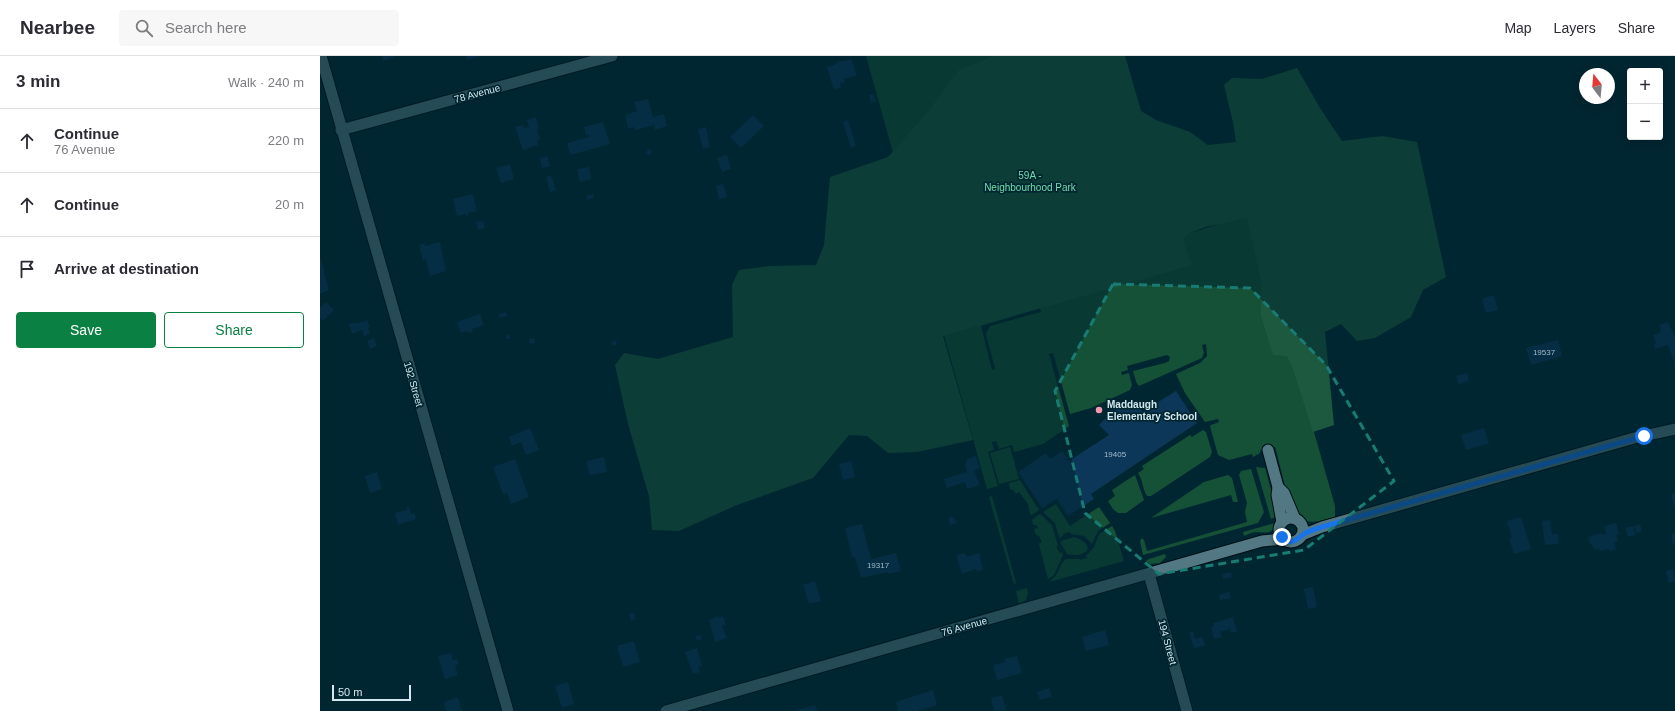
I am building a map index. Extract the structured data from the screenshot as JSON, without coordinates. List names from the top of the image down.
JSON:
{
  "streets": {
    "street": [
      "78 Avenue",
      "192 Street",
      "76 Avenue",
      "194 Street"
    ]
  },
  "crossings": [
    ["78 Avenue", "192 Street"],
    ["76 Avenue", "194 Street"]
  ],
  "parks": ["59A - Neighbourhood Park"],
  "places": ["Maddaugh Elementary School"],
  "house_numbers": ["19537", "19405", "19317"],
  "scale_bar": "50 m",
  "north": "top",
  "page": {
    "header": "Nearbee",
    "search": "Search here",
    "nav": ["Map", "Layers", "Share"],
    "heading": ["3 min", "Walk · 240 m"],
    "map_buttons": ["+", "−"],
    "list": [
      ["Continue", "76 Avenue", "220 m"],
      ["Continue", "20 m"],
      "Arrive at destination"
    ],
    "buttons": ["Save", "Share"],
    "scale": "50 m"
  }
}
